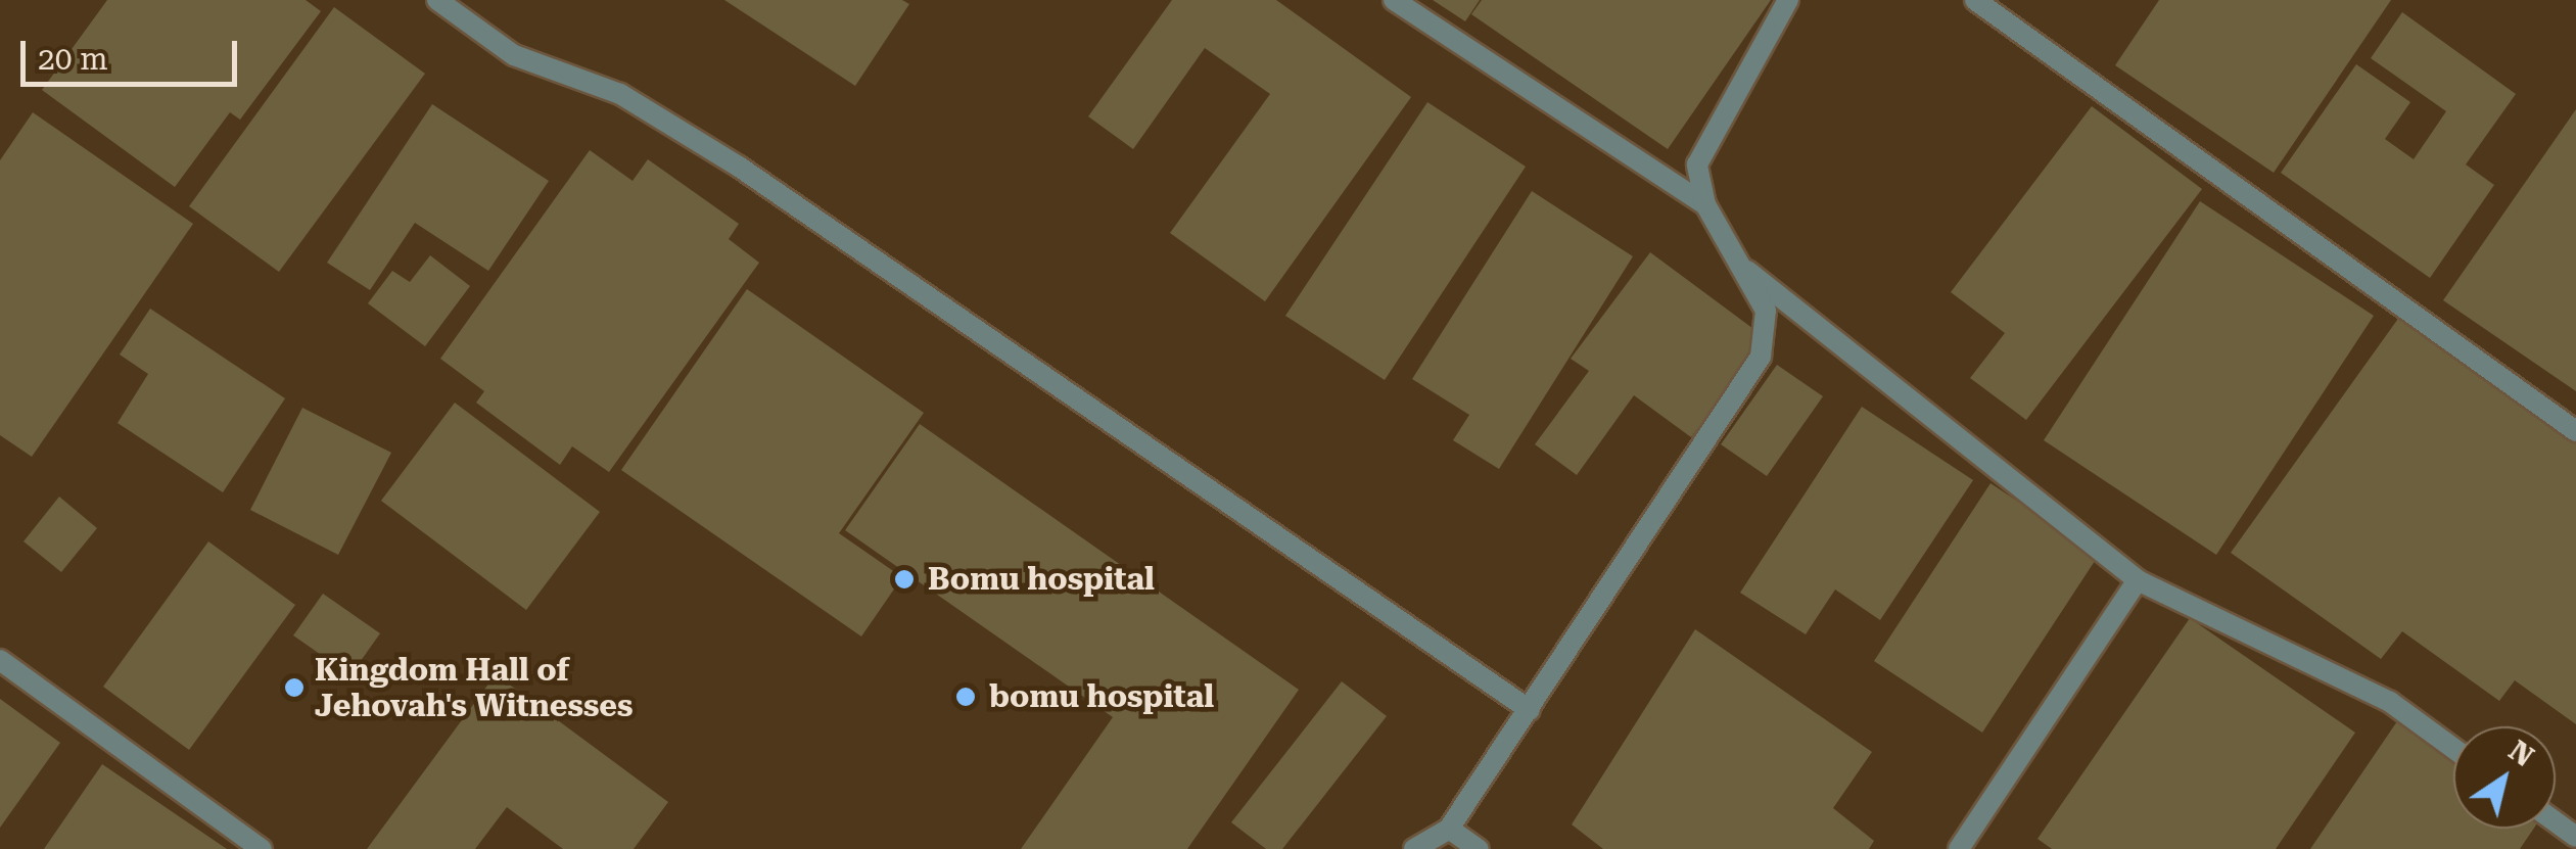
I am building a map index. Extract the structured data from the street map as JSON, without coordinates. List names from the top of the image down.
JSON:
{
  "places": ["Bomu hospital", "Kingdom Hall of Jehovah's Witnesses", "bomu hospital"],
  "scale_bar": "20 m",
  "north": "top right"
}
